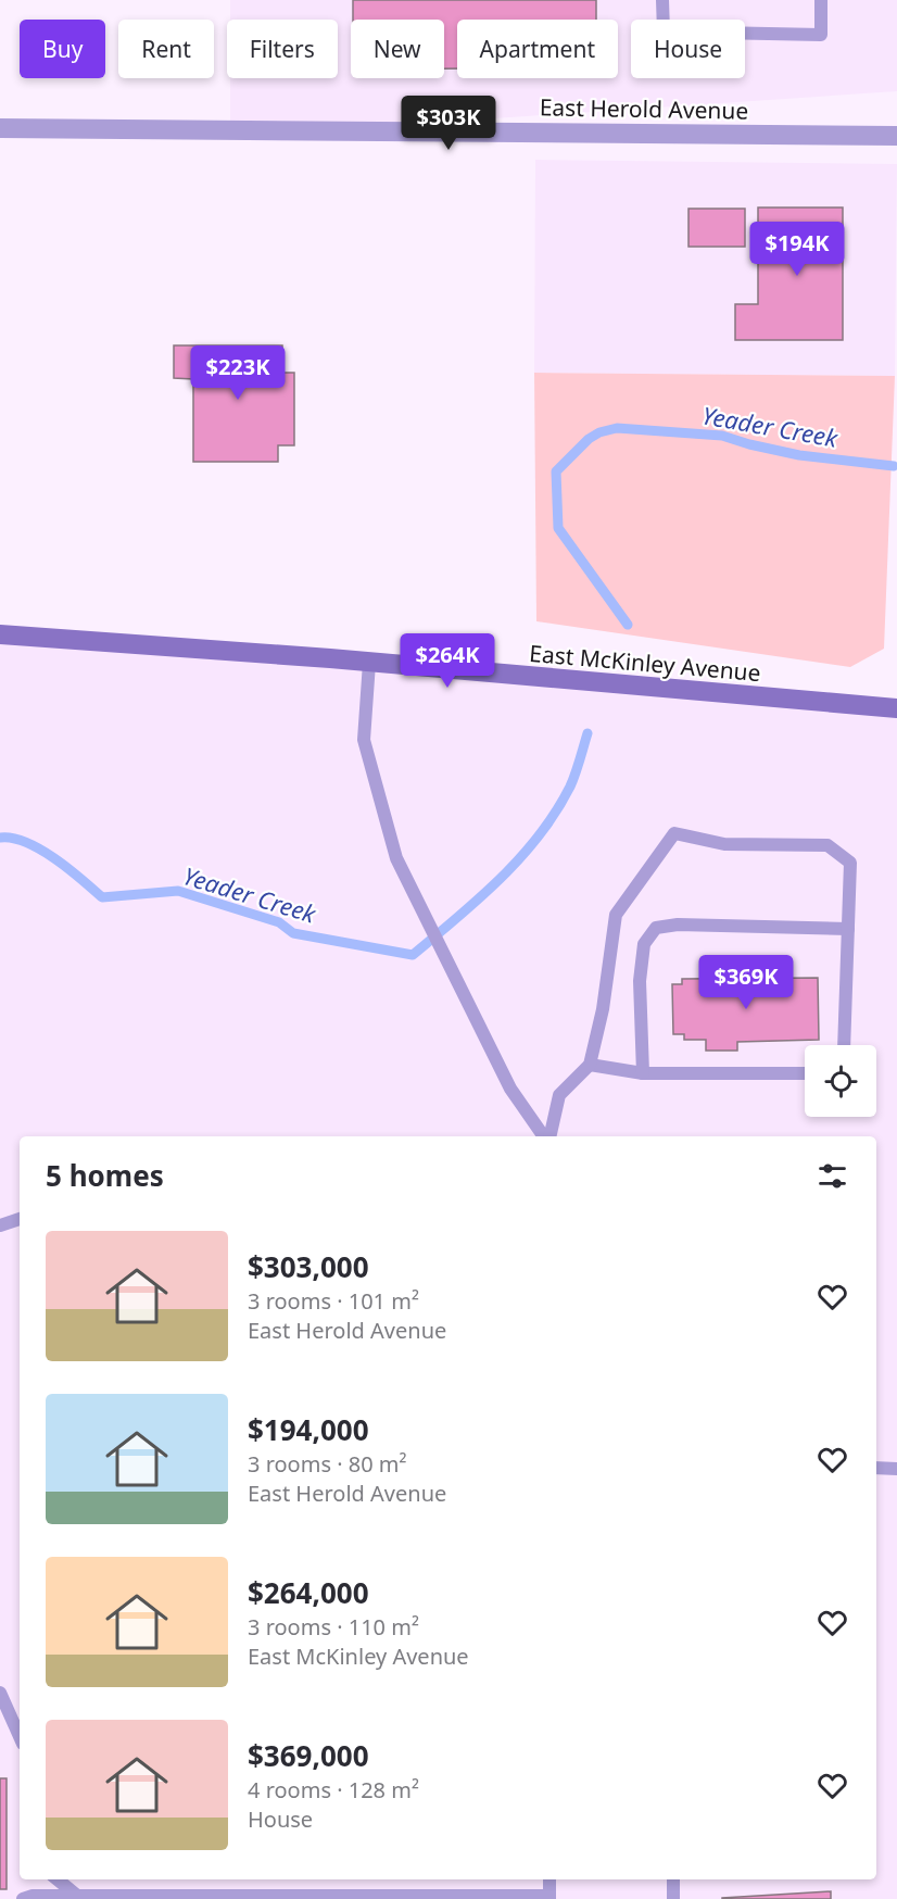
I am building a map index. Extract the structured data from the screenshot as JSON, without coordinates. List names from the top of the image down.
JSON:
{
  "streets": {
    "main road": ["East McKinley Avenue"],
    "street": ["East Herold Avenue"]
  },
  "water": ["Yeader Creek"],
  "page": {
    "chip": [
      "Buy",
      "Rent",
      "Filters",
      "New",
      "Apartment",
      "House"
    ],
    "price": [
      "$303K",
      "$194K",
      "$223K",
      "$264K",
      "$369K"
    ],
    "heading": "5 homes",
    "list": [
      {
        "name": "$303,000",
        "note": "3 rooms · 101 m² · East Herold Avenue"
      },
      {
        "name": "$194,000",
        "note": "3 rooms · 80 m² · East Herold Avenue"
      },
      {
        "name": "$264,000",
        "note": "3 rooms · 110 m² · East McKinley Avenue"
      },
      {
        "name": "$369,000",
        "note": "4 rooms · 128 m² · House"
      }
    ]
  }
}
